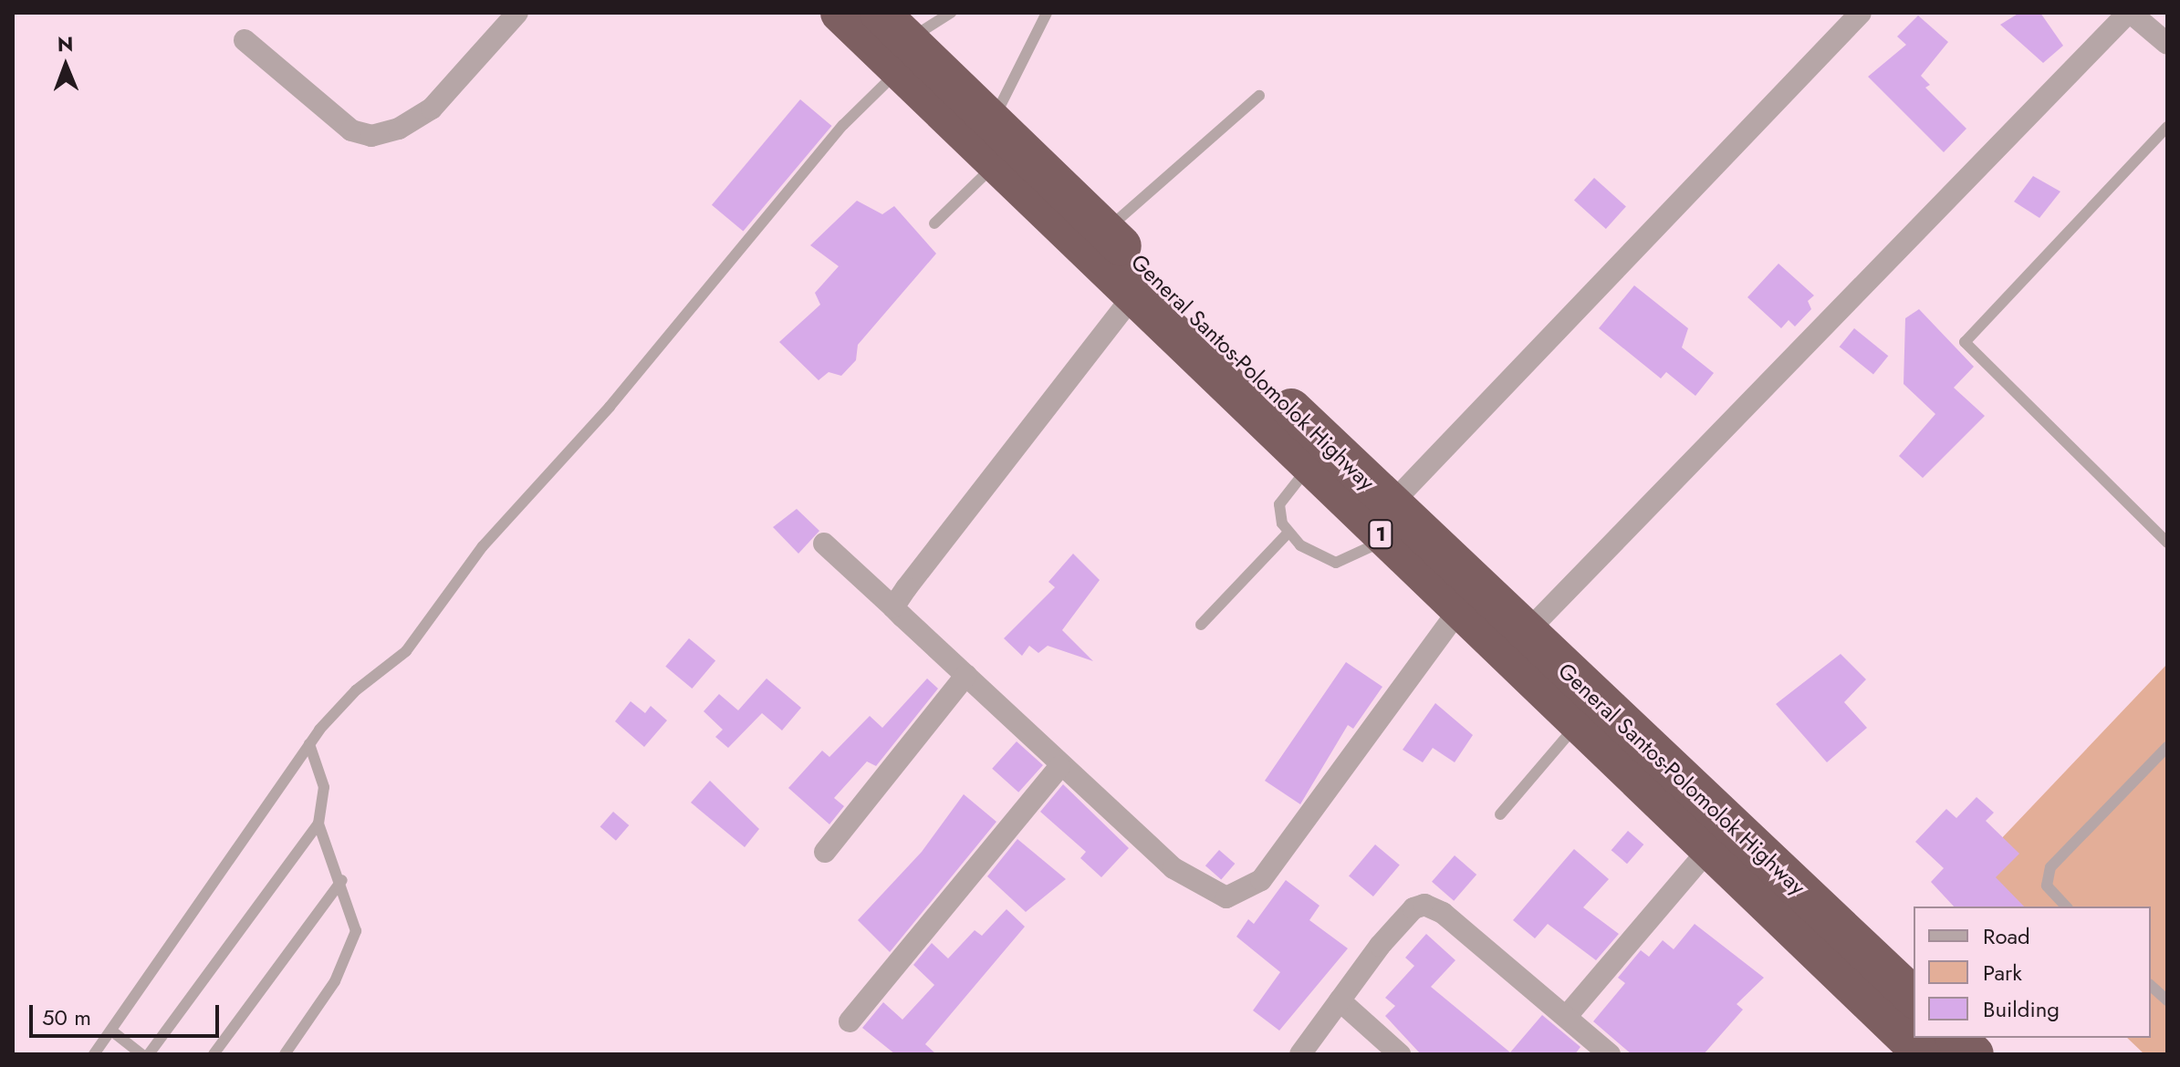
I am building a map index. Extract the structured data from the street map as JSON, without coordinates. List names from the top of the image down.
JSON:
{
  "streets": {
    "highway": ["General Santos-Polomolok Highway", "1"]
  },
  "crossings": [
    ["General Santos-Polomolok Highway", "1"]
  ],
  "legend": ["Road", "Park", "Building"],
  "scale_bar": "50 m",
  "north": "top"
}
